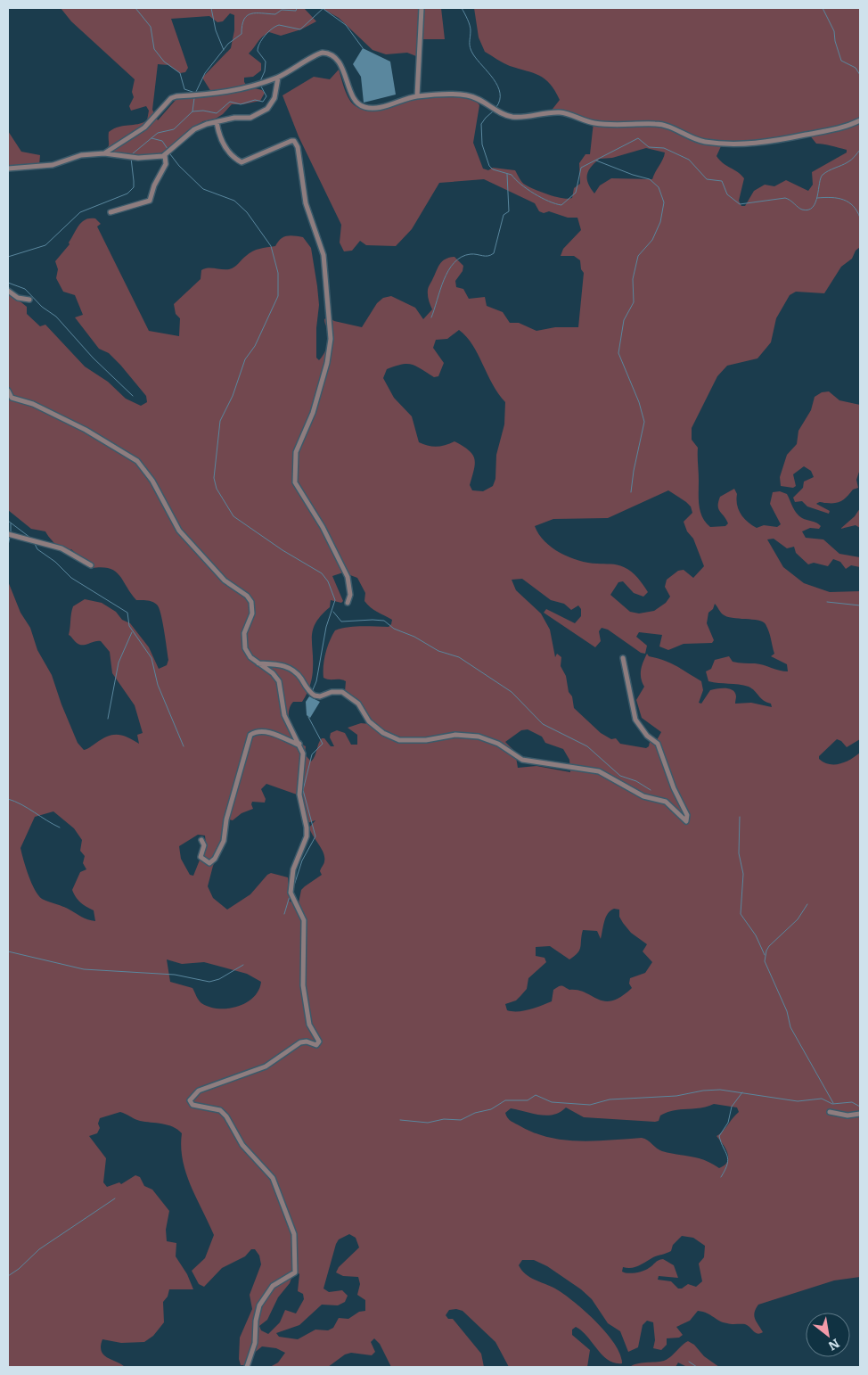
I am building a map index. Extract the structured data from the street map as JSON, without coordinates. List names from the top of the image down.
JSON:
{
  "north": "bottom right"
}
